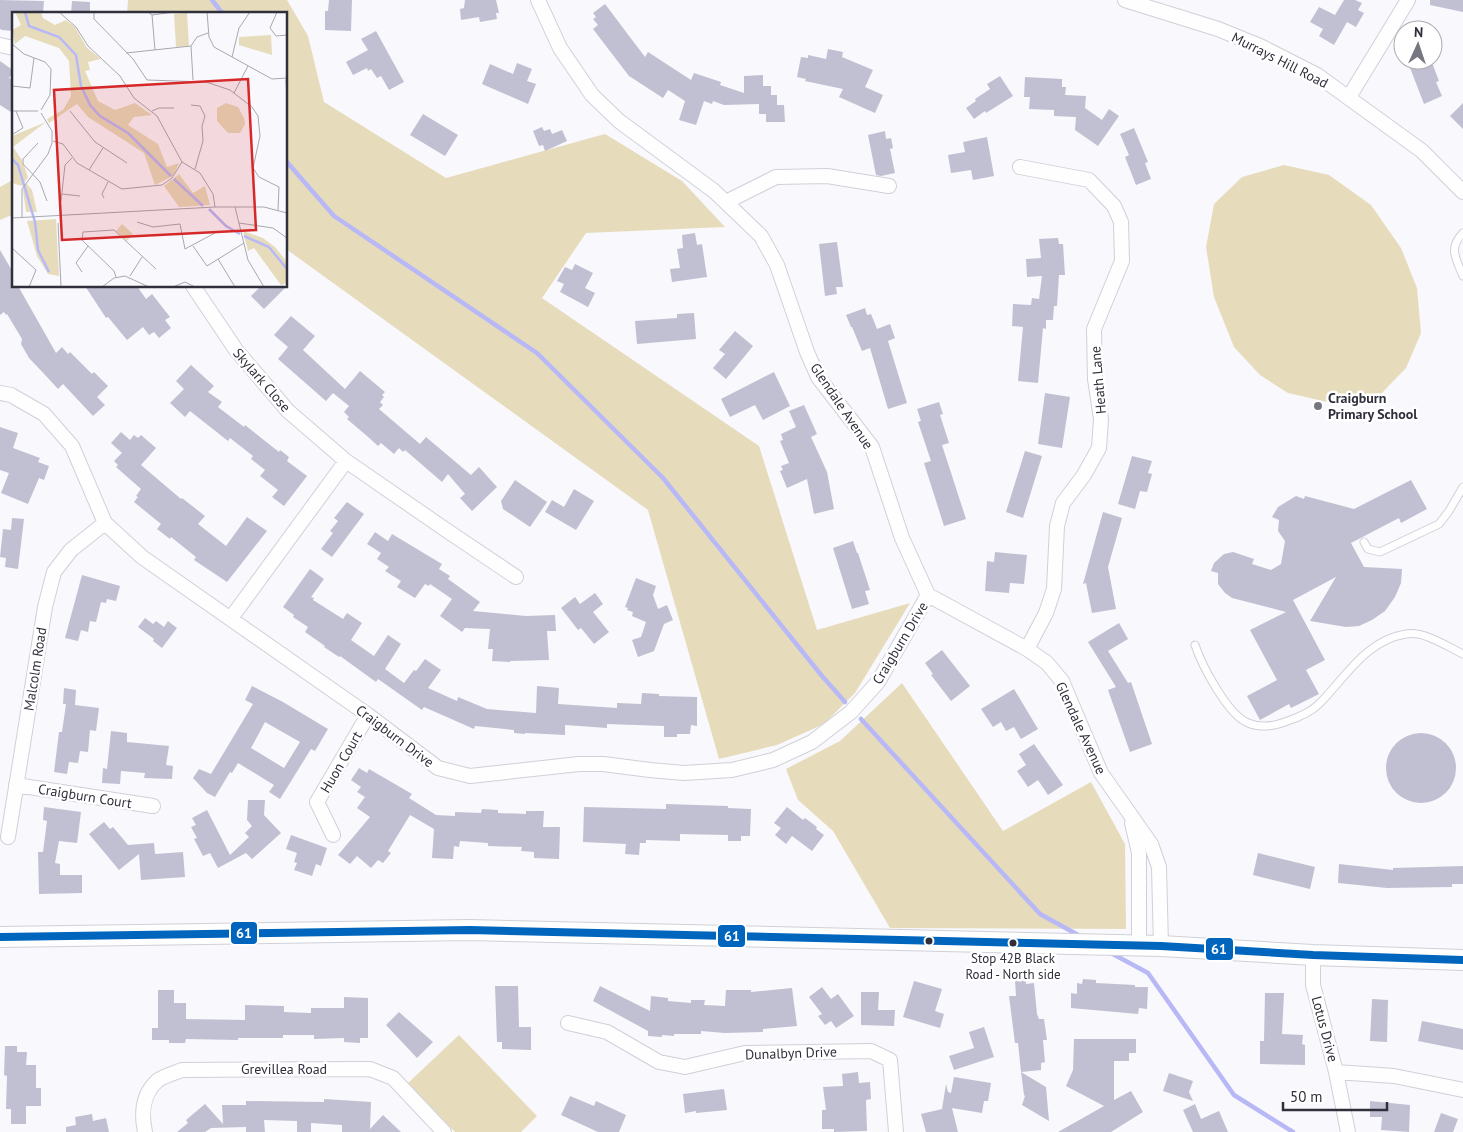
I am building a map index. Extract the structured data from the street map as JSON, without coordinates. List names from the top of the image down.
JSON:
{
  "streets": {
    "street": [
      "Murrays Hill Road",
      "Skylark Close",
      "Heath Lane",
      "Glendale Avenue",
      "Craigburn Drive",
      "Malcolm Road",
      "Huon Court",
      "Craigburn Court",
      "Lotus Drive",
      "Dunalbyn Drive",
      "Grevillea Road"
    ]
  },
  "crossings": [
    ["Heath Lane", "Glendale Avenue"],
    ["Glendale Avenue", "Craigburn Drive"],
    ["Craigburn Drive", "Malcolm Road"],
    ["Craigburn Drive", "Huon Court"],
    ["Malcolm Road", "Craigburn Court"]
  ],
  "places": ["Craigburn Primary School", "Stop 42B Black Road - North side"],
  "lines": ["transit line 61"],
  "scale_bar": "50 m",
  "north": "top"
}
